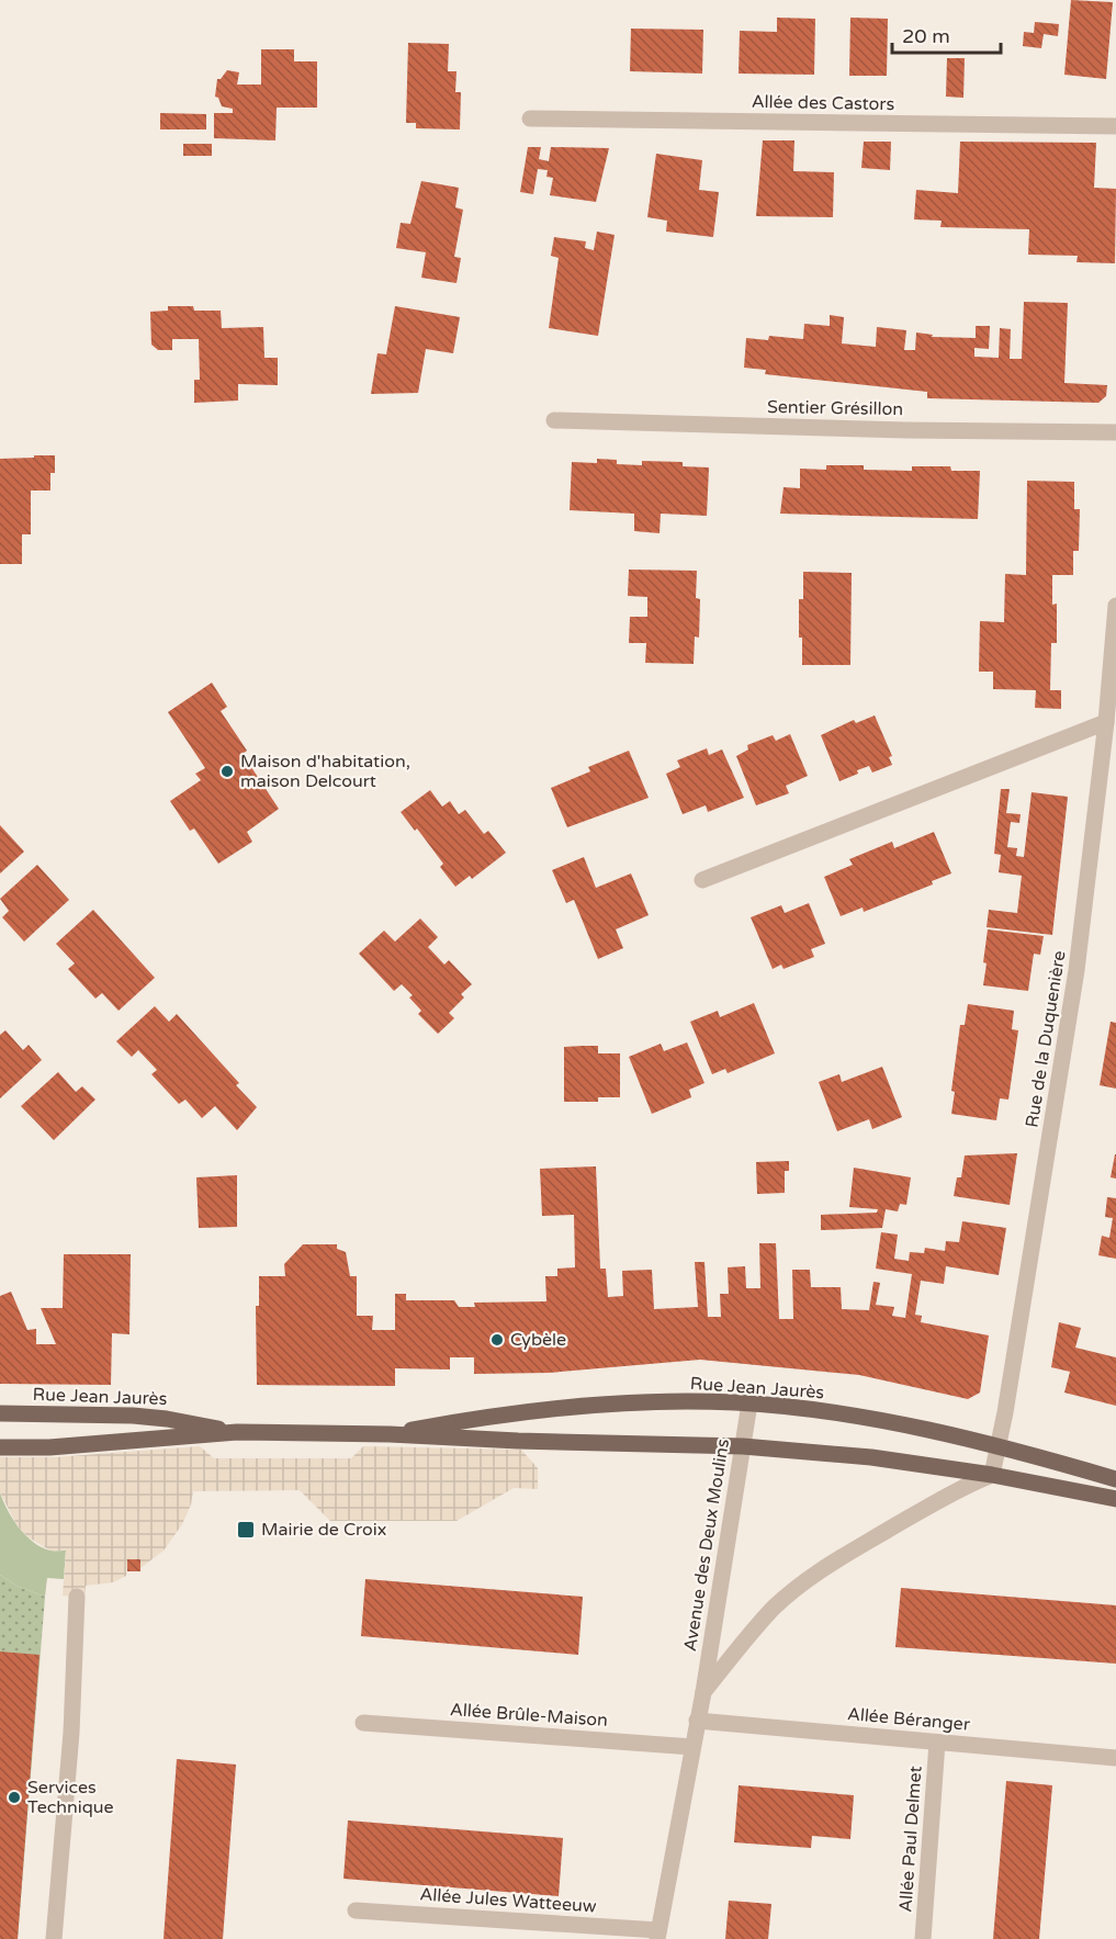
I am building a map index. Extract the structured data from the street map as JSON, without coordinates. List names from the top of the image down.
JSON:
{
  "streets": {
    "main road": ["Rue Jean Jaurès"],
    "street": [
      "Allée des Castors",
      "Sentier Grésillon",
      "Rue de la Duquenière",
      "Avenue des Deux Moulins",
      "Allée Brûle-Maison",
      "Allée Béranger",
      "Allée Paul Delmet",
      "Allée Jules Watteeuw"
    ]
  },
  "crossings": [
    ["Rue de la Duquenière", "Rue Jean Jaurès"],
    ["Rue de la Duquenière", "Avenue des Deux Moulins"],
    ["Rue Jean Jaurès", "Avenue des Deux Moulins"],
    ["Avenue des Deux Moulins", "Allée Brûle-Maison"],
    ["Avenue des Deux Moulins", "Allée Béranger"],
    ["Avenue des Deux Moulins", "Allée Jules Watteeuw"],
    ["Allée Béranger", "Allée Paul Delmet"]
  ],
  "places": {
    "other": ["Maison d'habitation, maison Delcourt", "Cybèle", "Services Technique"],
    "transit": ["Mairie de Croix"]
  },
  "scale_bar": "20 m"
}
